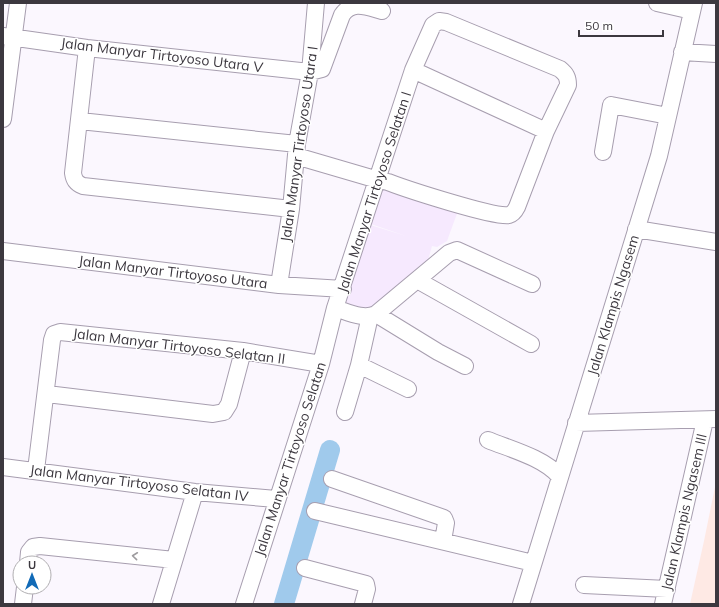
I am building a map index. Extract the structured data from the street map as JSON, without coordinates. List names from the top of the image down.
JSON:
{
  "streets": {
    "street": [
      "Jalan Manyar Tirtoyoso Utara V",
      "Jalan Manyar Tirtoyoso Utara I",
      "Jalan Manyar Tirtoyoso Selatan I",
      "Jalan Manyar Tirtoyoso Utara",
      "Jalan Klampis Ngasem",
      "Jalan Manyar Tirtoyoso Selatan II",
      "Jalan Manyar Tirtoyoso Selatan",
      "Jalan Manyar Tirtoyoso Selatan IV",
      "Jalan Klampis Ngasem III"
    ]
  },
  "crossings": [
    ["Jalan Manyar Tirtoyoso Utara V", "Jalan Manyar Tirtoyoso Utara I"],
    ["Jalan Manyar Tirtoyoso Utara I", "Jalan Manyar Tirtoyoso Utara"],
    ["Jalan Manyar Tirtoyoso Selatan I", "Jalan Manyar Tirtoyoso Utara"],
    ["Jalan Manyar Tirtoyoso Selatan I", "Jalan Manyar Tirtoyoso Selatan"],
    ["Jalan Manyar Tirtoyoso Selatan II", "Jalan Manyar Tirtoyoso Selatan"],
    ["Jalan Manyar Tirtoyoso Selatan II", "Jalan Manyar Tirtoyoso Selatan IV"],
    ["Jalan Manyar Tirtoyoso Selatan", "Jalan Manyar Tirtoyoso Selatan IV"]
  ],
  "scale_bar": "50 m",
  "north": "top"
}
